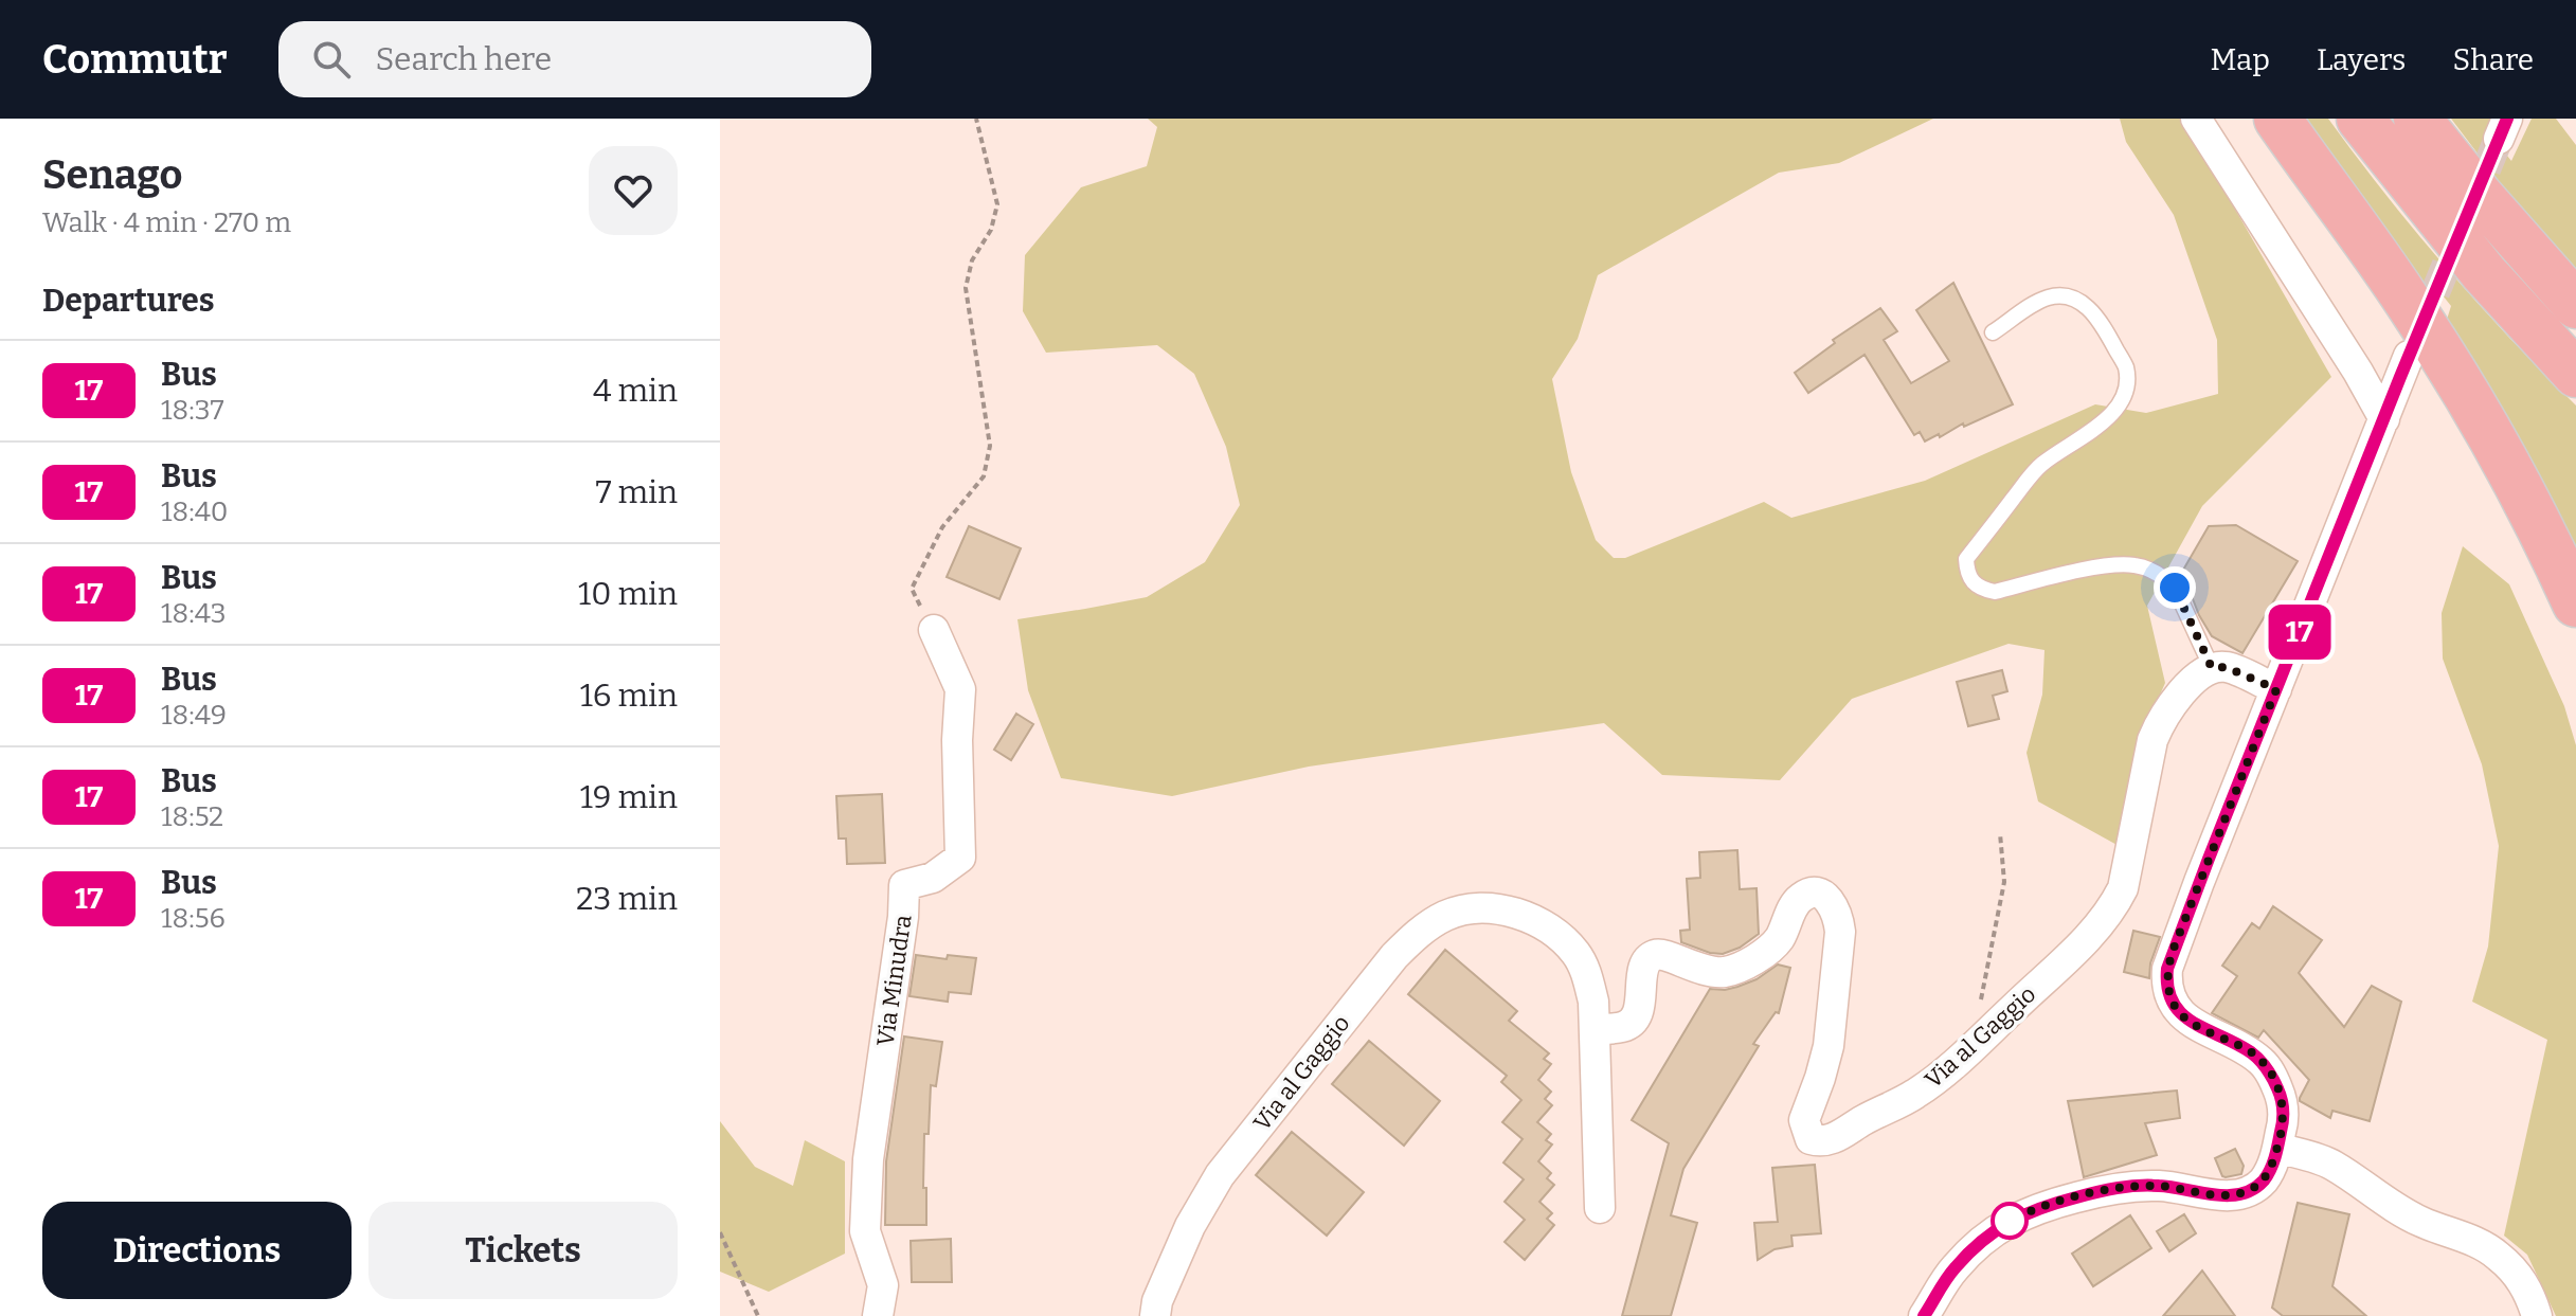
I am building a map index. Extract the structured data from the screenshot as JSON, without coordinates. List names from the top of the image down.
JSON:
{
  "streets": {
    "street": ["Via Minudra", "Via al Gaggio"]
  },
  "lines": ["bus line 17"],
  "page": {
    "header": "Commutr",
    "search": "Search here",
    "nav": ["Map", "Layers", "Share"],
    "heading": [
      ["Senago", "Walk · 4 min · 270 m"],
      "Departures"
    ],
    "on_map": "17",
    "list": [
      {
        "mark": "17",
        "name": "Bus",
        "note": "18:37",
        "value": "4 min"
      },
      {
        "mark": "17",
        "name": "Bus",
        "note": "18:40",
        "value": "7 min"
      },
      {
        "mark": "17",
        "name": "Bus",
        "note": "18:43",
        "value": "10 min"
      },
      {
        "mark": "17",
        "name": "Bus",
        "note": "18:49",
        "value": "16 min"
      },
      {
        "mark": "17",
        "name": "Bus",
        "note": "18:52",
        "value": "19 min"
      },
      {
        "mark": "17",
        "name": "Bus",
        "note": "18:56",
        "value": "23 min"
      }
    ],
    "buttons": ["Directions", "Tickets"]
  }
}
